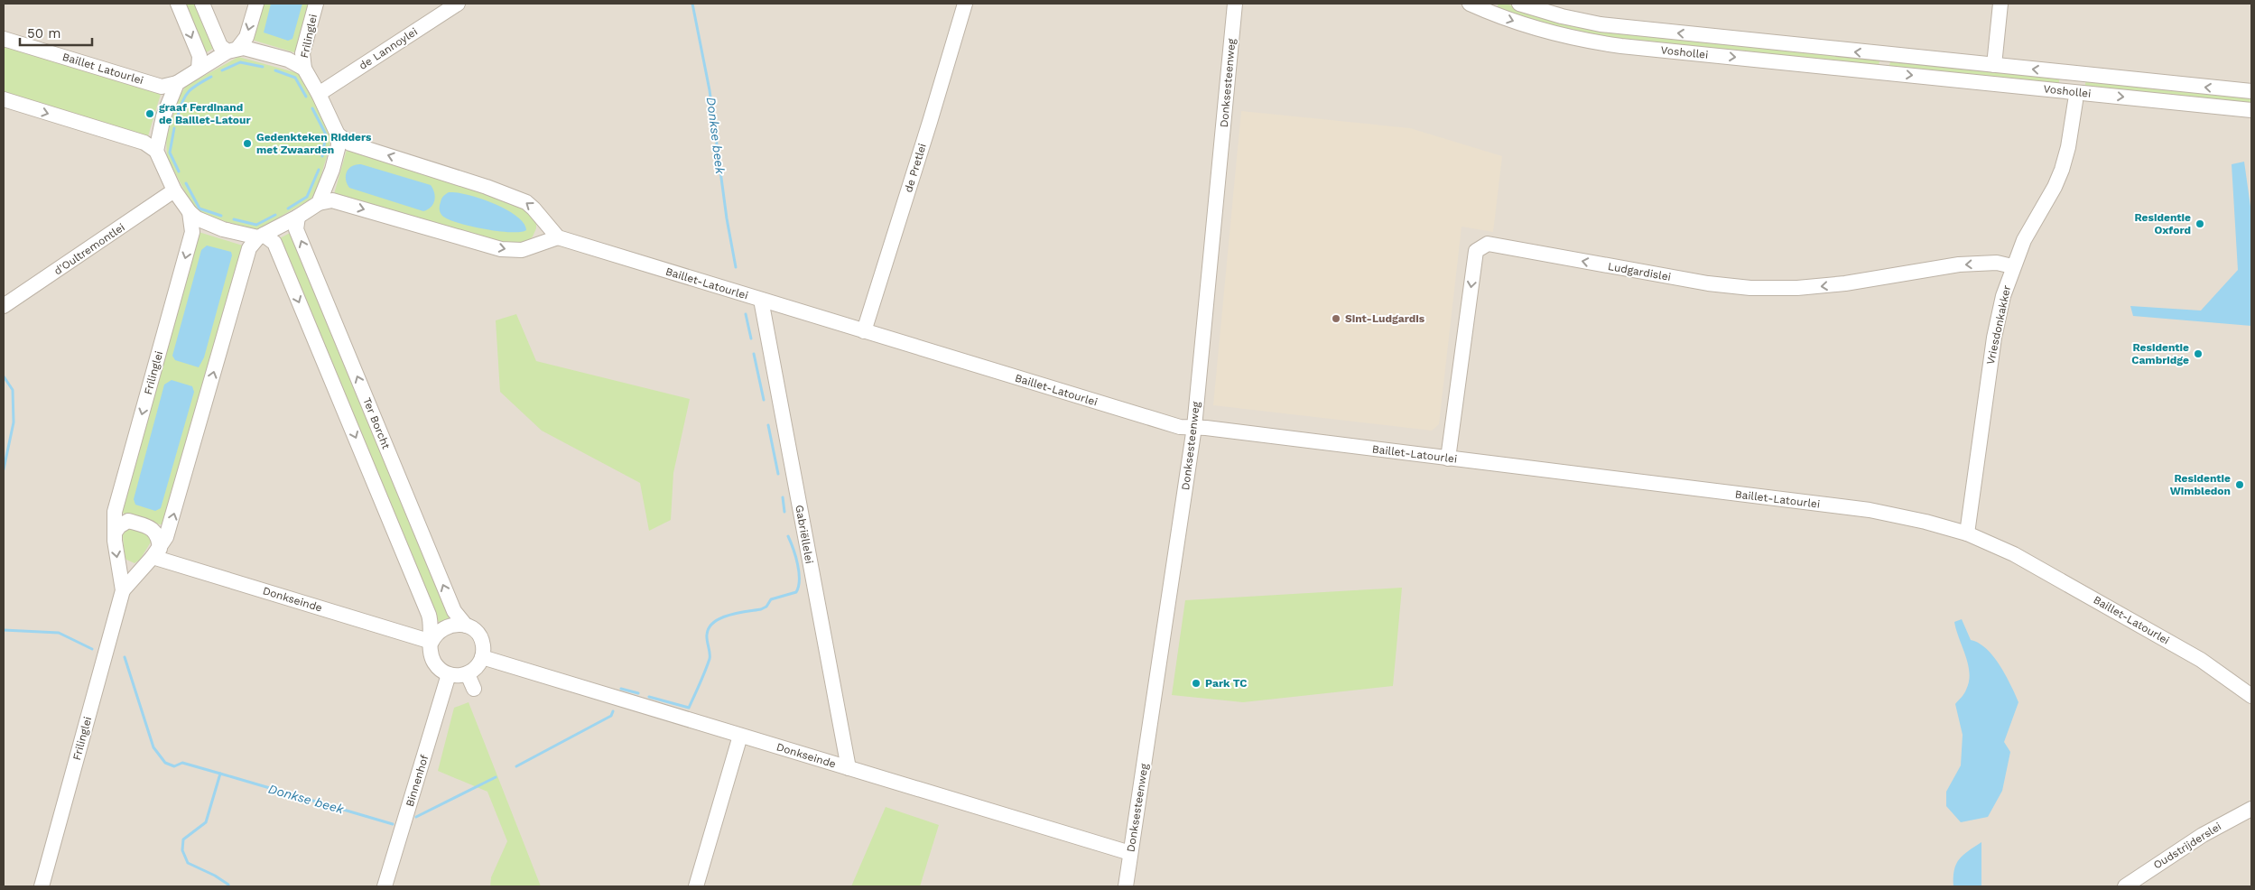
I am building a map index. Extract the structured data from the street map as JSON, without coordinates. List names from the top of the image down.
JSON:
{
  "streets": {
    "street": [
      "Frilinglei",
      "de Lannoylei",
      "Voshollei",
      "Baillet Latourlei",
      "Donksesteenweg",
      "de Pretlei",
      "d'Oultremontlei",
      "Ludgardislei",
      "Baillet-Latourlei",
      "Vriesdonkakker",
      "Ter Borcht",
      "Gabriëllelei",
      "Donkseinde",
      "Binnenhof",
      "Oudstrijderslei"
    ]
  },
  "crossings": [
    ["Frilinglei", "de Lannoylei"],
    ["Frilinglei", "Donkseinde"],
    ["Donksesteenweg", "Baillet-Latourlei"],
    ["Donksesteenweg", "Donkseinde"],
    ["de Pretlei", "Baillet-Latourlei"],
    ["Ludgardislei", "Baillet-Latourlei"],
    ["Ludgardislei", "Vriesdonkakker"],
    ["Baillet-Latourlei", "Vriesdonkakker"],
    ["Baillet-Latourlei", "Gabriëllelei"],
    ["Ter Borcht", "Donkseinde"],
    ["Ter Borcht", "Binnenhof"],
    ["Gabriëllelei", "Donkseinde"],
    ["Donkseinde", "Binnenhof"]
  ],
  "water": ["Donkse beek"],
  "places": [
    "graaf Ferdinand de Baillet-Latour",
    "Gedenkteken Ridders met Zwaarden",
    "Residentie Oxford",
    "Sint-Ludgardis",
    "Residentie Cambridge",
    "Residentie Wimbledon",
    "Park TC"
  ],
  "scale_bar": "50 m"
}
